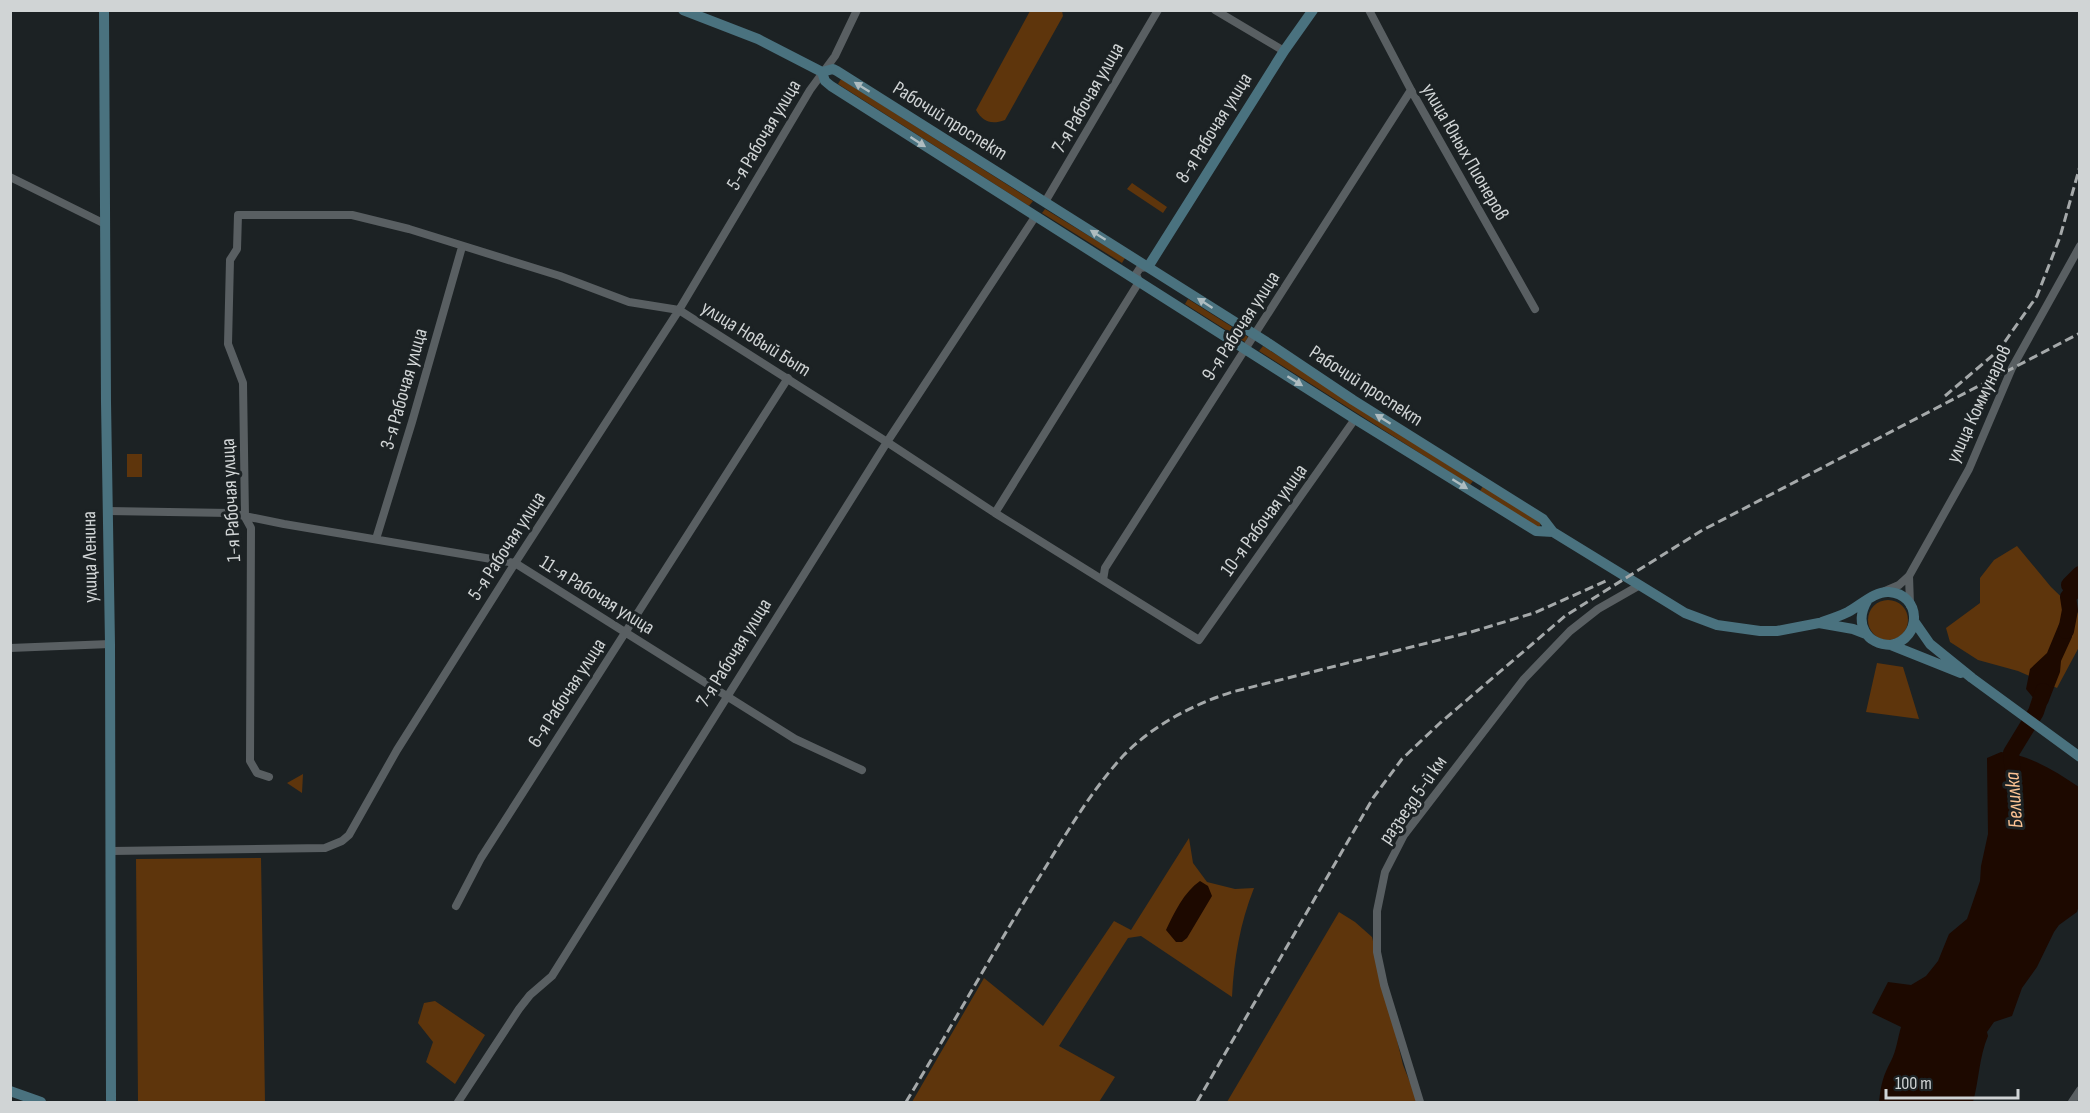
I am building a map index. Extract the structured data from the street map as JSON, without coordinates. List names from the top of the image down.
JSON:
{
  "streets": {
    "street": [
      "7-я Рабочая улица",
      "Рабочий проспект",
      "8-я Рабочая улица",
      "5-я Рабочая улица",
      "улица Юных Пионеров",
      "9-я Рабочая улица",
      "улица Новый Быт",
      "3-я Рабочая улица",
      "улица Коммунаров",
      "1-я Рабочая улица",
      "10-я Рабочая улица",
      "улица Ленина",
      "11-я Рабочая улица",
      "6-я Рабочая улица",
      "разъезд 5-й км"
    ]
  },
  "crossings": [
    ["7-я Рабочая улица", "Рабочий проспект"],
    ["7-я Рабочая улица", "улица Новый Быт"],
    ["7-я Рабочая улица", "11-я Рабочая улица"],
    ["Рабочий проспект", "8-я Рабочая улица"],
    ["Рабочий проспект", "5-я Рабочая улица"],
    ["Рабочий проспект", "9-я Рабочая улица"],
    ["Рабочий проспект", "10-я Рабочая улица"],
    ["Рабочий проспект", "разъезд 5-й км"],
    ["5-я Рабочая улица", "улица Новый Быт"],
    ["5-я Рабочая улица", "улица Ленина"],
    ["5-я Рабочая улица", "11-я Рабочая улица"],
    ["улица Юных Пионеров", "9-я Рабочая улица"],
    ["9-я Рабочая улица", "улица Новый Быт"],
    ["улица Новый Быт", "3-я Рабочая улица"],
    ["улица Новый Быт", "1-я Рабочая улица"],
    ["улица Новый Быт", "10-я Рабочая улица"],
    ["улица Новый Быт", "6-я Рабочая улица"],
    ["3-я Рабочая улица", "11-я Рабочая улица"],
    ["1-я Рабочая улица", "11-я Рабочая улица"],
    ["улица Ленина", "11-я Рабочая улица"],
    ["11-я Рабочая улица", "6-я Рабочая улица"]
  ],
  "water": ["Белилка"],
  "scale_bar": "100 m"
}
